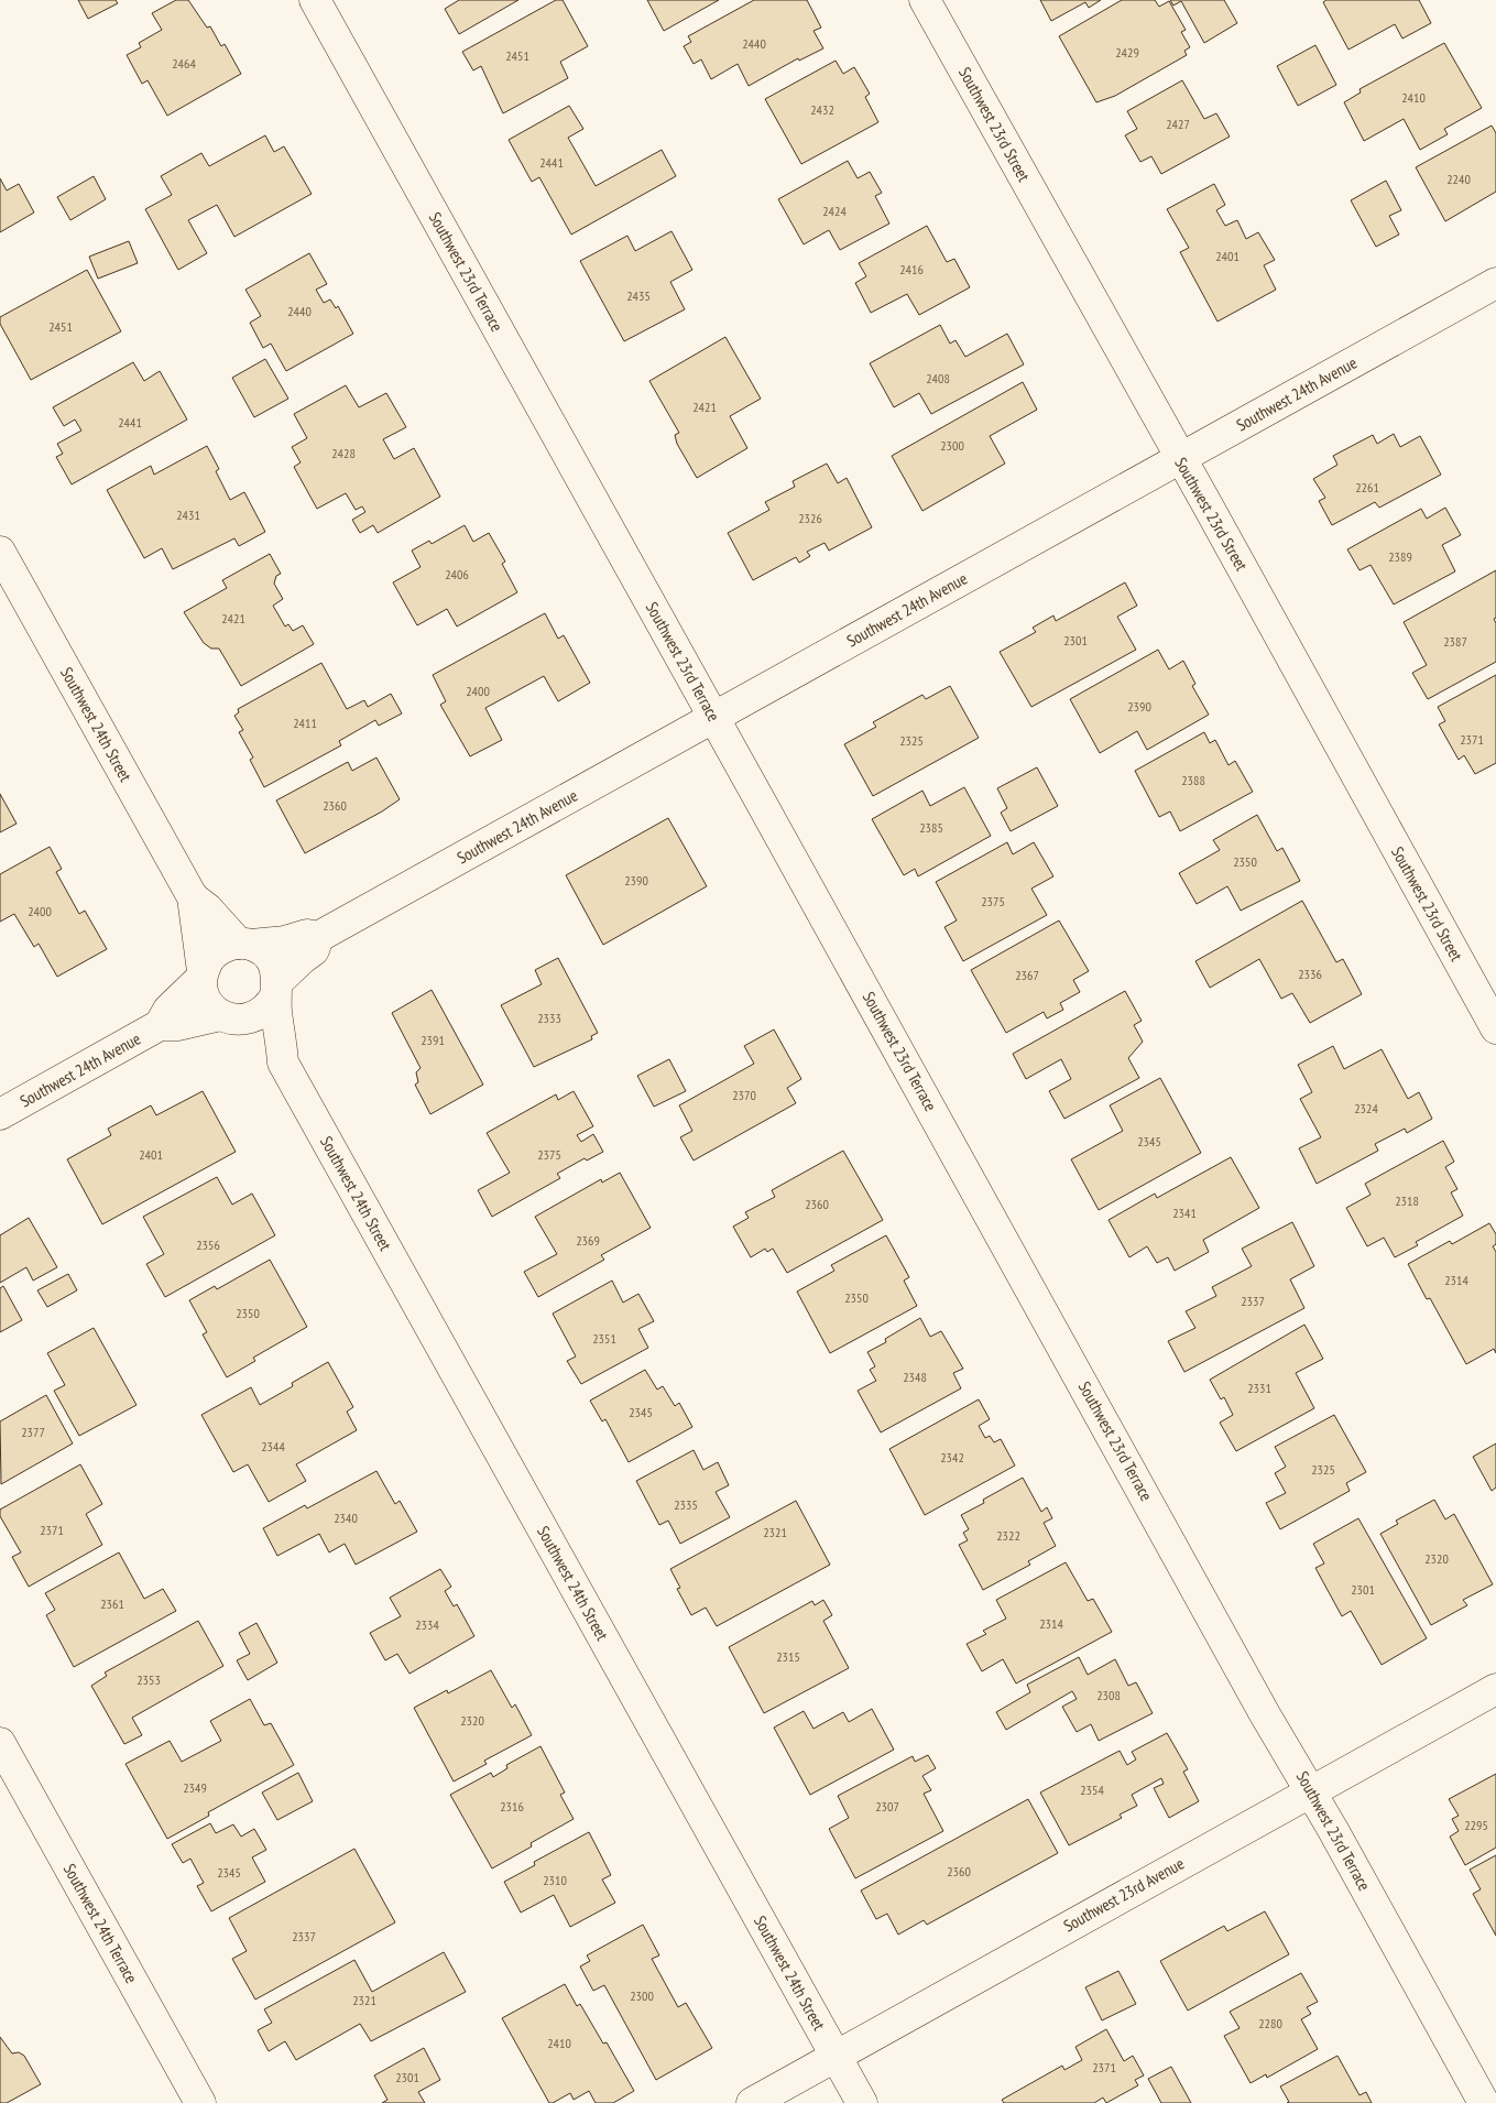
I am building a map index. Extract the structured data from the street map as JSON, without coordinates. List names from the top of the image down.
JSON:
{
  "streets": {
    "street": [
      "Southwest 23rd Street",
      "Southwest 23rd Terrace",
      "Southwest 24th Avenue",
      "Southwest 24th Street",
      "Southwest 23rd Avenue",
      "Southwest 24th Terrace"
    ]
  },
  "crossings": [
    ["Southwest 23rd Street", "Southwest 24th Avenue"],
    ["Southwest 23rd Terrace", "Southwest 24th Avenue"],
    ["Southwest 23rd Terrace", "Southwest 23rd Avenue"],
    ["Southwest 24th Avenue", "Southwest 24th Street"],
    ["Southwest 24th Street", "Southwest 23rd Avenue"]
  ],
  "house_numbers": [
    "2440",
    "2429",
    "2451",
    "2464",
    "2410",
    "2432",
    "2427",
    "2441",
    "2240",
    "2424",
    "2401",
    "2416",
    "2435",
    "2440",
    "2451",
    "2408",
    "2421",
    "2441",
    "2300",
    "2428",
    "2261",
    "2431",
    "2326",
    "2389",
    "2406",
    "2421",
    "2301",
    "2387",
    "2400",
    "2390",
    "2411",
    "2371",
    "2325",
    "2388",
    "2360",
    "2385",
    "2350",
    "2390",
    "2375",
    "2400",
    "2336",
    "2367",
    "2333",
    "2391",
    "2370",
    "2324",
    "2345",
    "2401",
    "2375",
    "2318",
    "2360",
    "2341",
    "2369",
    "2356",
    "2314",
    "2350",
    "2337",
    "2350",
    "2351",
    "2348",
    "2331",
    "2345",
    "2377",
    "2344",
    "2342",
    "2325",
    "2335",
    "2340",
    "2371",
    "2321",
    "2322",
    "2320",
    "2301",
    "2361",
    "2314",
    "2334",
    "2315",
    "2353",
    "2308",
    "2320",
    "2349",
    "2354",
    "2316",
    "2307",
    "2295",
    "2360",
    "2345",
    "2310",
    "2337",
    "2300",
    "2321",
    "2280",
    "2410",
    "2371",
    "2301"
  ]
}
